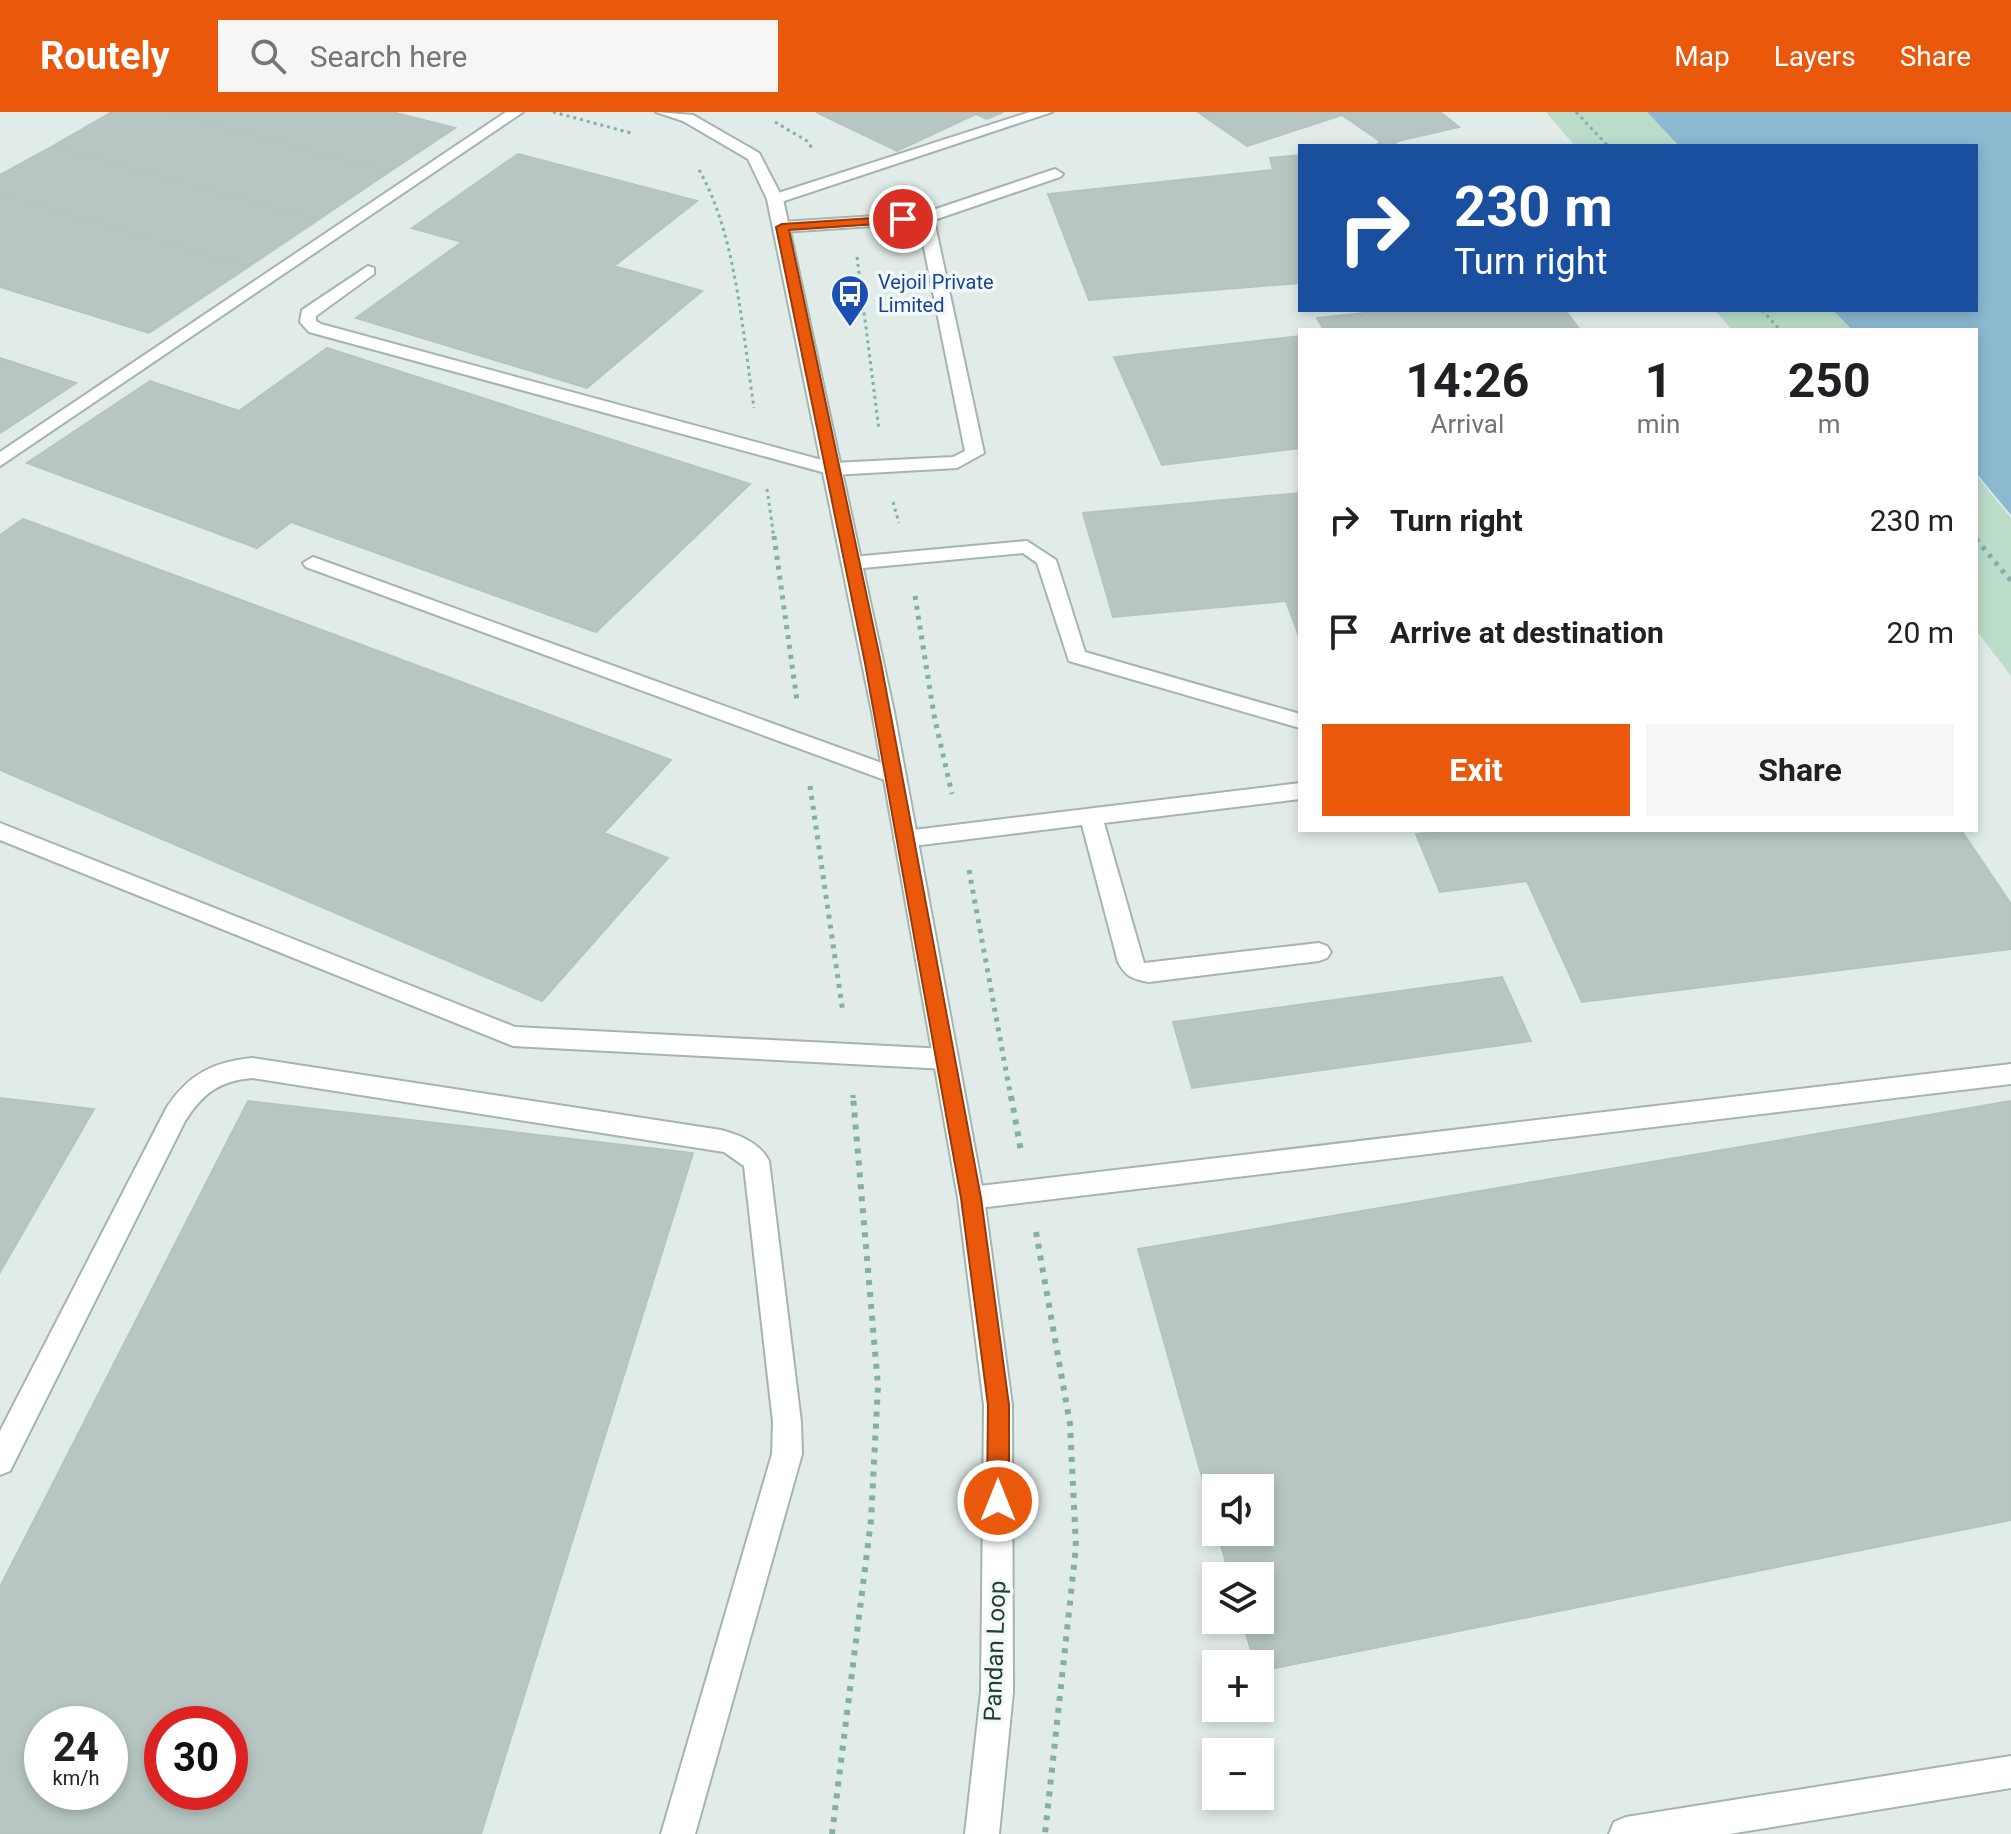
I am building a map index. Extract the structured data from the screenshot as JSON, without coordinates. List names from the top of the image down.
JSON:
{
  "streets": {
    "street": ["Pandan Loop"]
  },
  "places": {
    "bus stop": ["Vejoil Private Limited"]
  },
  "page": {
    "header": "Routely",
    "search": "Search here",
    "nav": ["Map", "Layers", "Share"],
    "turn": ["230 m", "Turn right"],
    "eta": [
      "14:26",
      "Arrival",
      "1",
      "min",
      "250",
      "m"
    ],
    "list": [
      {
        "name": "Turn right",
        "value": "230 m"
      },
      {
        "name": "Arrive at destination",
        "value": "20 m"
      }
    ],
    "buttons": ["Exit", "Share"],
    "map_buttons": ["+", "−"],
    "speed": "24 km/h",
    "limit": "30"
  }
}
